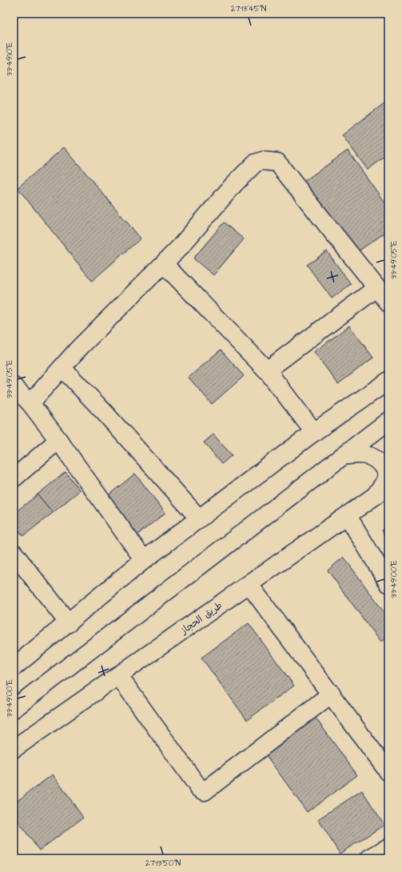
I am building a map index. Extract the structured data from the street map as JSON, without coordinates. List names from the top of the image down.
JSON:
{
  "streets": {
    "street": ["طريق الحجاز"]
  },
  "coordinates": [
    "27°13'45\"N",
    "33°49'10\"E",
    "33°49'05\"E",
    "33°49'00\"E",
    "27°13'50\"N"
  ]
}
